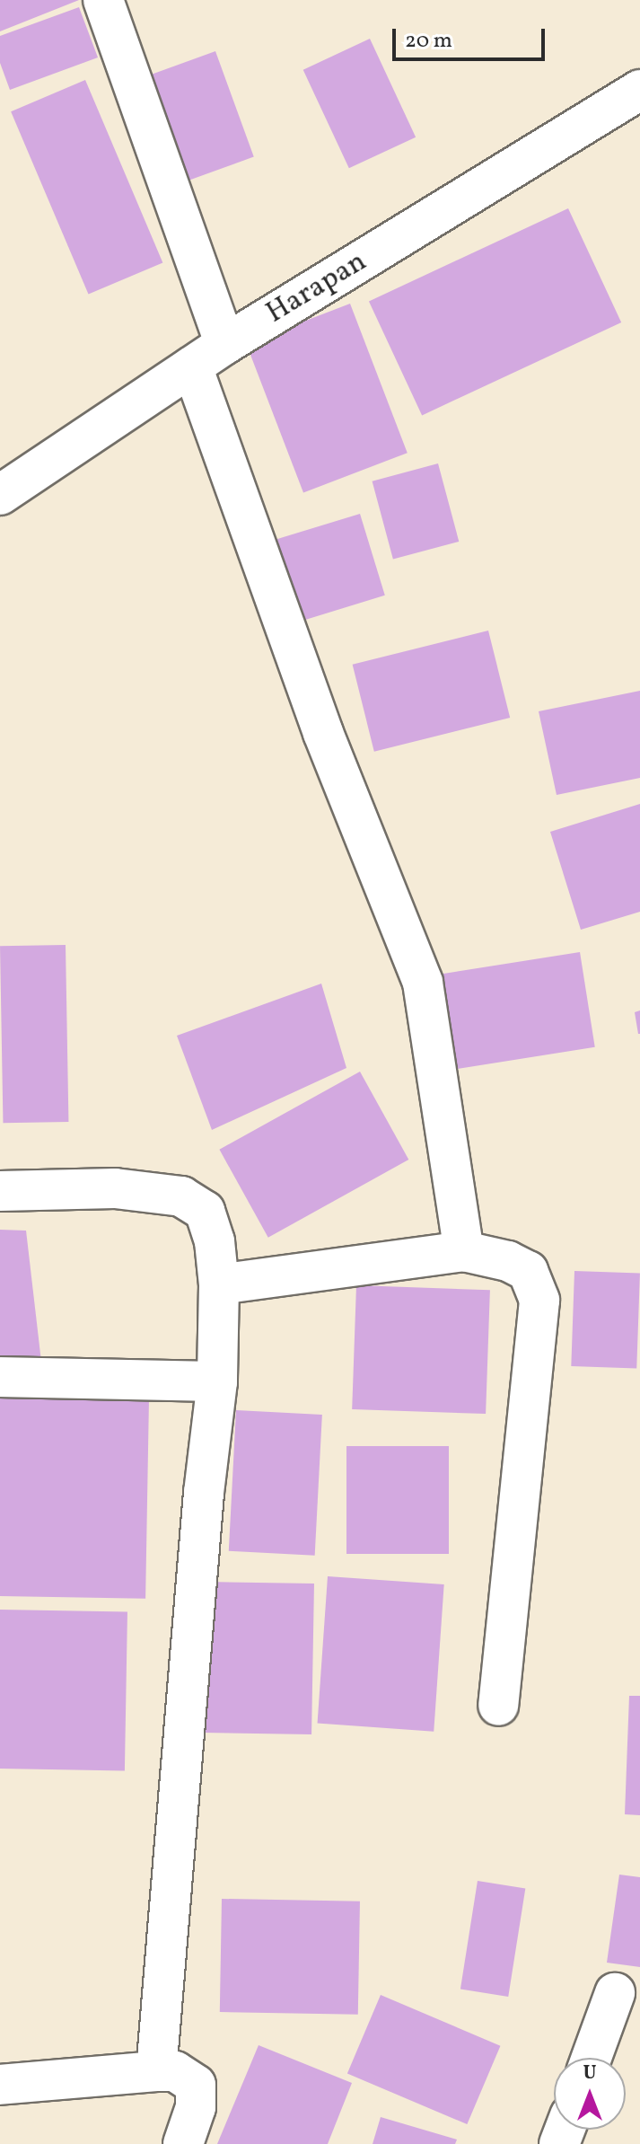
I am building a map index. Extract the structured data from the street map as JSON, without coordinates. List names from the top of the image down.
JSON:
{
  "streets": {
    "street": ["Harapan"]
  },
  "scale_bar": "20 m",
  "north": "top"
}
